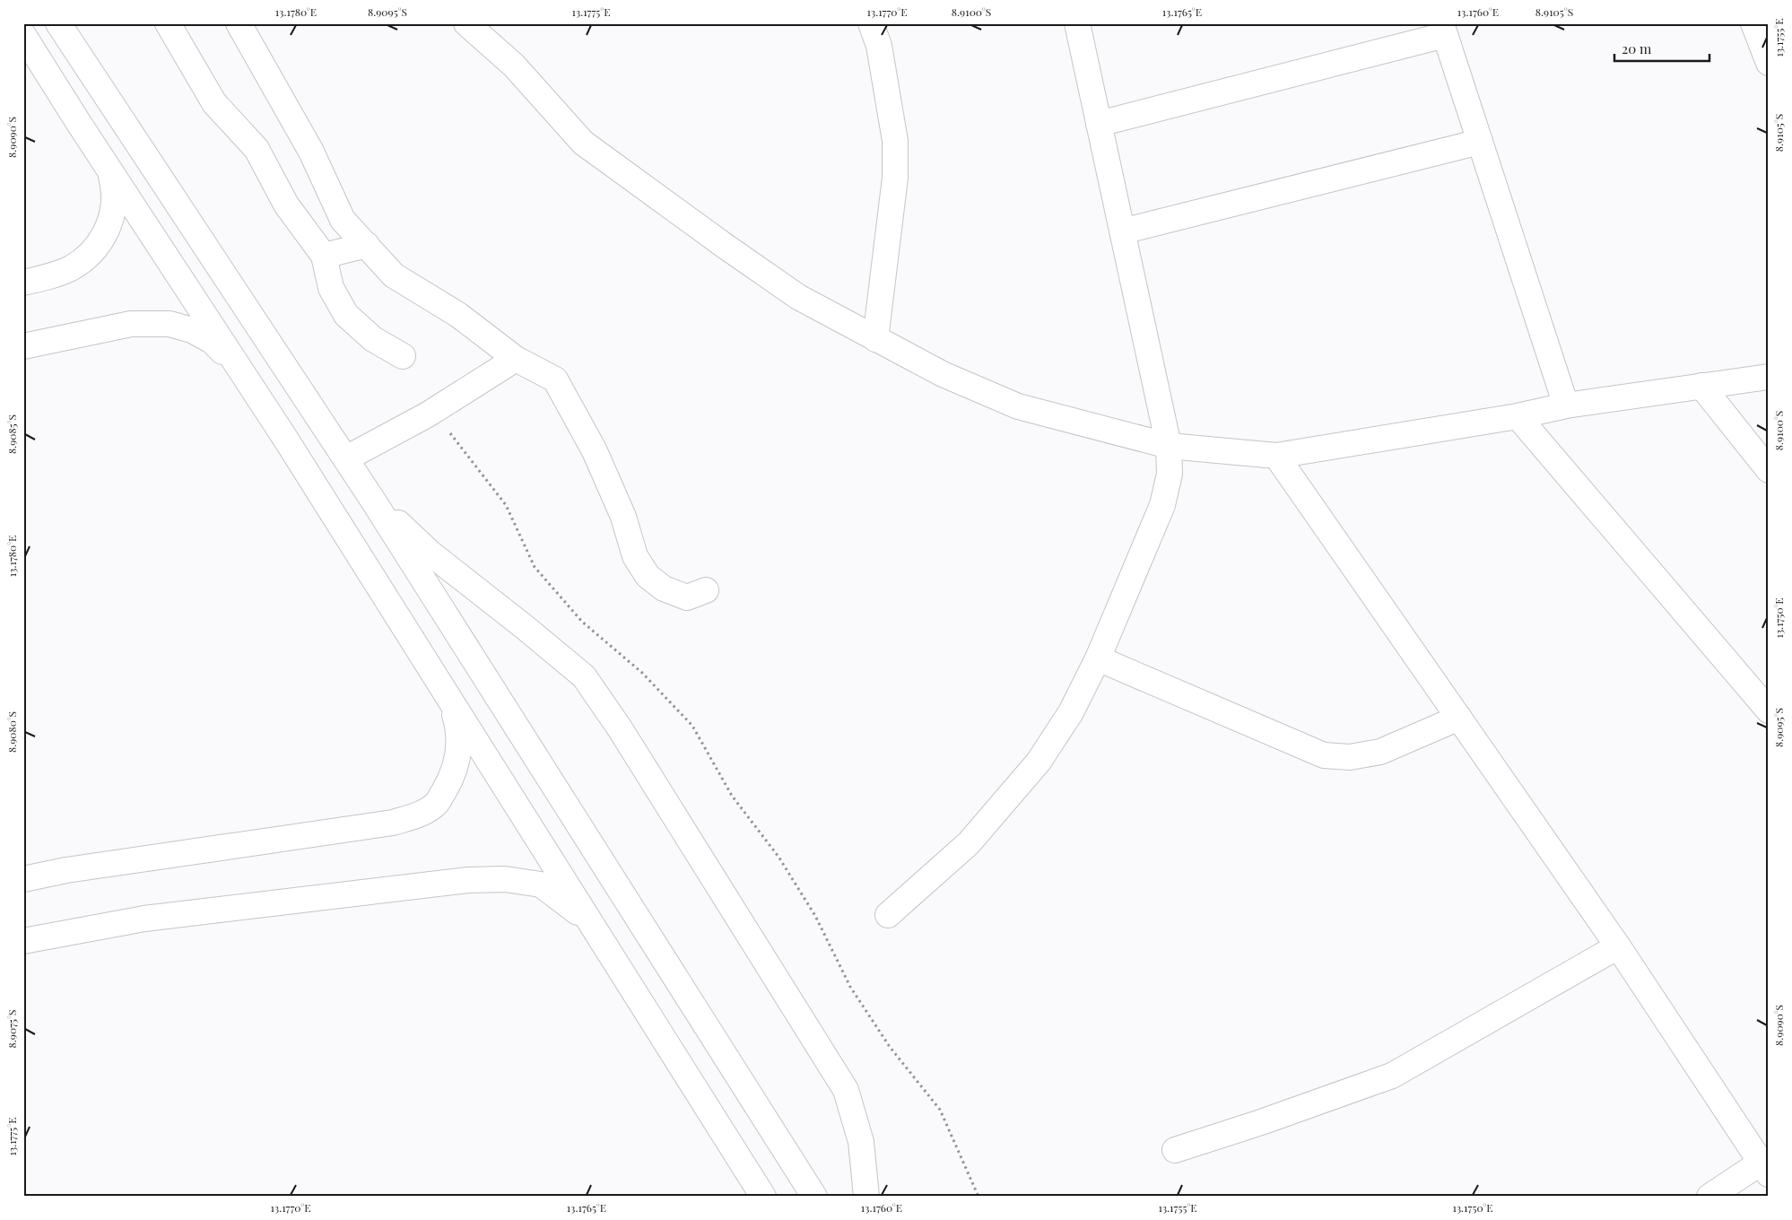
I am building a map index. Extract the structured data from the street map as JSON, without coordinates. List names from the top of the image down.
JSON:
{
  "scale_bar": "20 m",
  "coordinates": [
    "13.1780°E",
    "8.9095°S",
    "13.1775°E",
    "13.1770°E",
    "8.9100°S",
    "13.1765°E",
    "13.1760°E",
    "8.9105°S",
    "13.1755°E",
    "8.9090°S",
    "8.9085°S",
    "13.1750°E",
    "8.9080°S",
    "8.9075°S"
  ]
}
